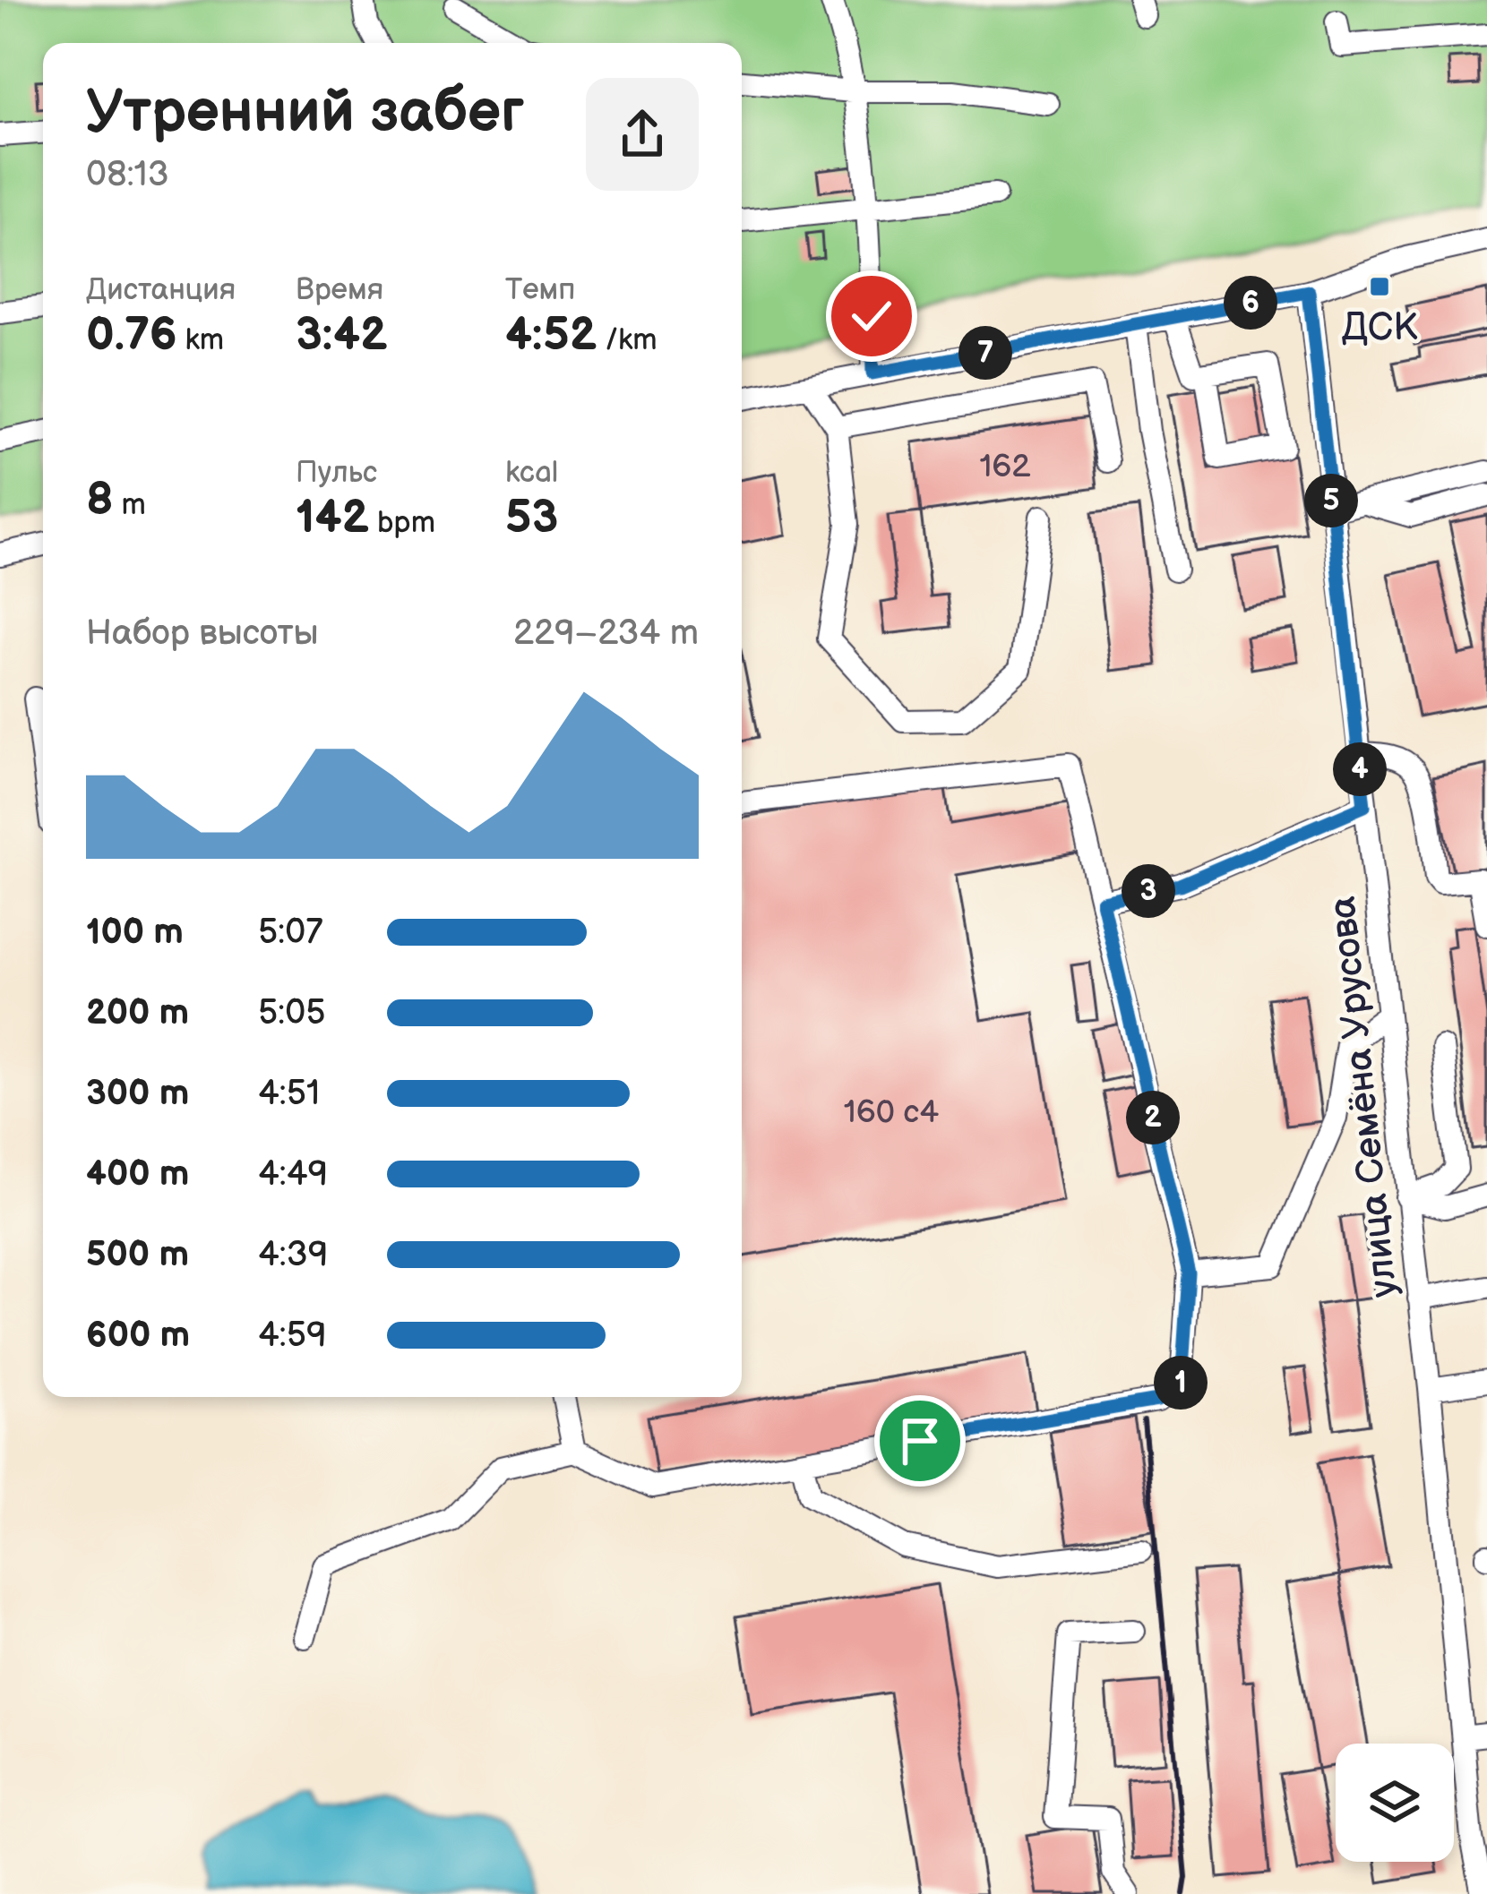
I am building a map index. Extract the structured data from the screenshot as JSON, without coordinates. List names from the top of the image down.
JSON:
{
  "streets": {
    "street": ["улица Семёна Урусова"]
  },
  "places": {
    "transit": ["ДСК"]
  },
  "house_numbers": ["162", "160 с4"],
  "page": {
    "heading": ["Утренний забег", "08:13"],
    "stats": [
      ["Дистанция", "0.76 km"],
      ["Время", "3:42"],
      ["Темп", "4:52 /km"],
      ["8 m"],
      ["Пульс", "142 bpm"],
      ["kcal", "53"]
    ],
    "pins": [
      "6",
      "7",
      "5",
      "4",
      "3",
      "2",
      "1"
    ],
    "chart": ["Набор высоты", "229–234 m"],
    "list": [
      {
        "name": "100 m",
        "note": "5:07"
      },
      {
        "name": "200 m",
        "note": "5:05"
      },
      {
        "name": "300 m",
        "note": "4:51"
      },
      {
        "name": "400 m",
        "note": "4:49"
      },
      {
        "name": "500 m",
        "note": "4:39"
      },
      {
        "name": "600 m",
        "note": "4:59"
      }
    ]
  }
}
